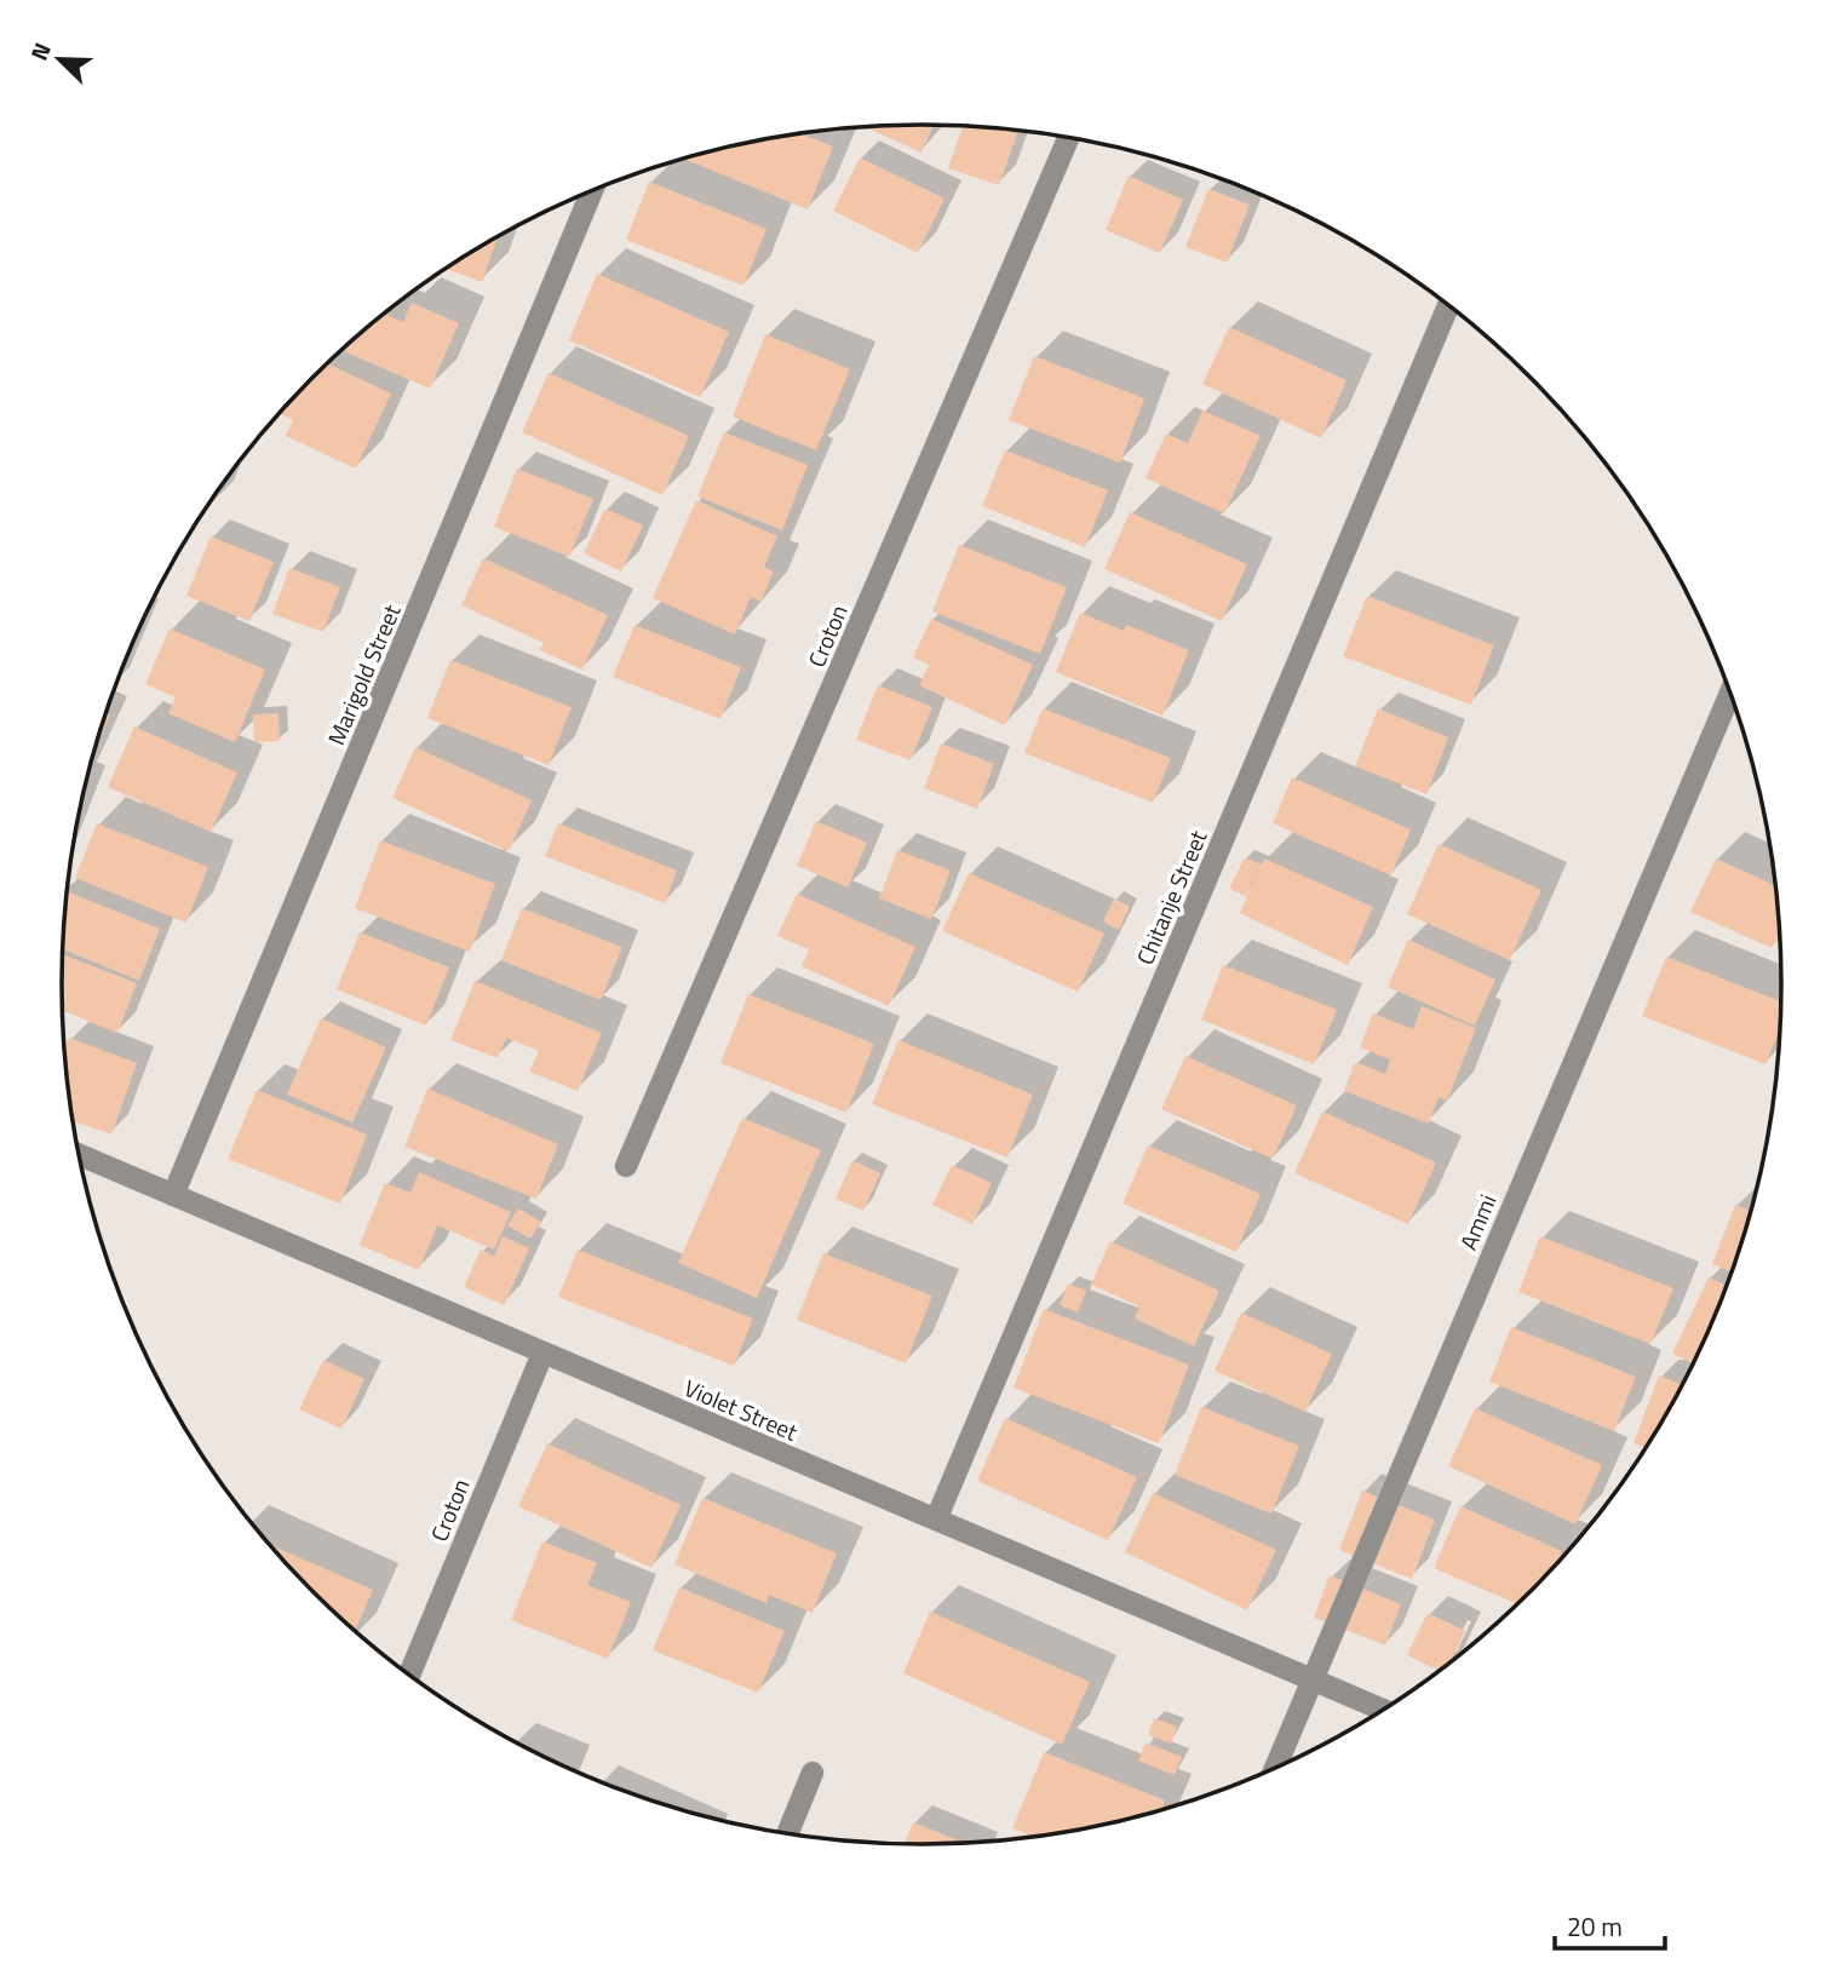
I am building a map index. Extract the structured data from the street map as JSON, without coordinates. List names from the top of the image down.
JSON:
{
  "streets": {
    "street": [
      "Croton",
      "Marigold Street",
      "Chitanje Street",
      "Ammi",
      "Violet Street"
    ]
  },
  "crossings": [
    ["Croton", "Violet Street"],
    ["Marigold Street", "Violet Street"],
    ["Chitanje Street", "Violet Street"],
    ["Ammi", "Violet Street"]
  ],
  "scale_bar": "20 m",
  "north": "top left"
}
